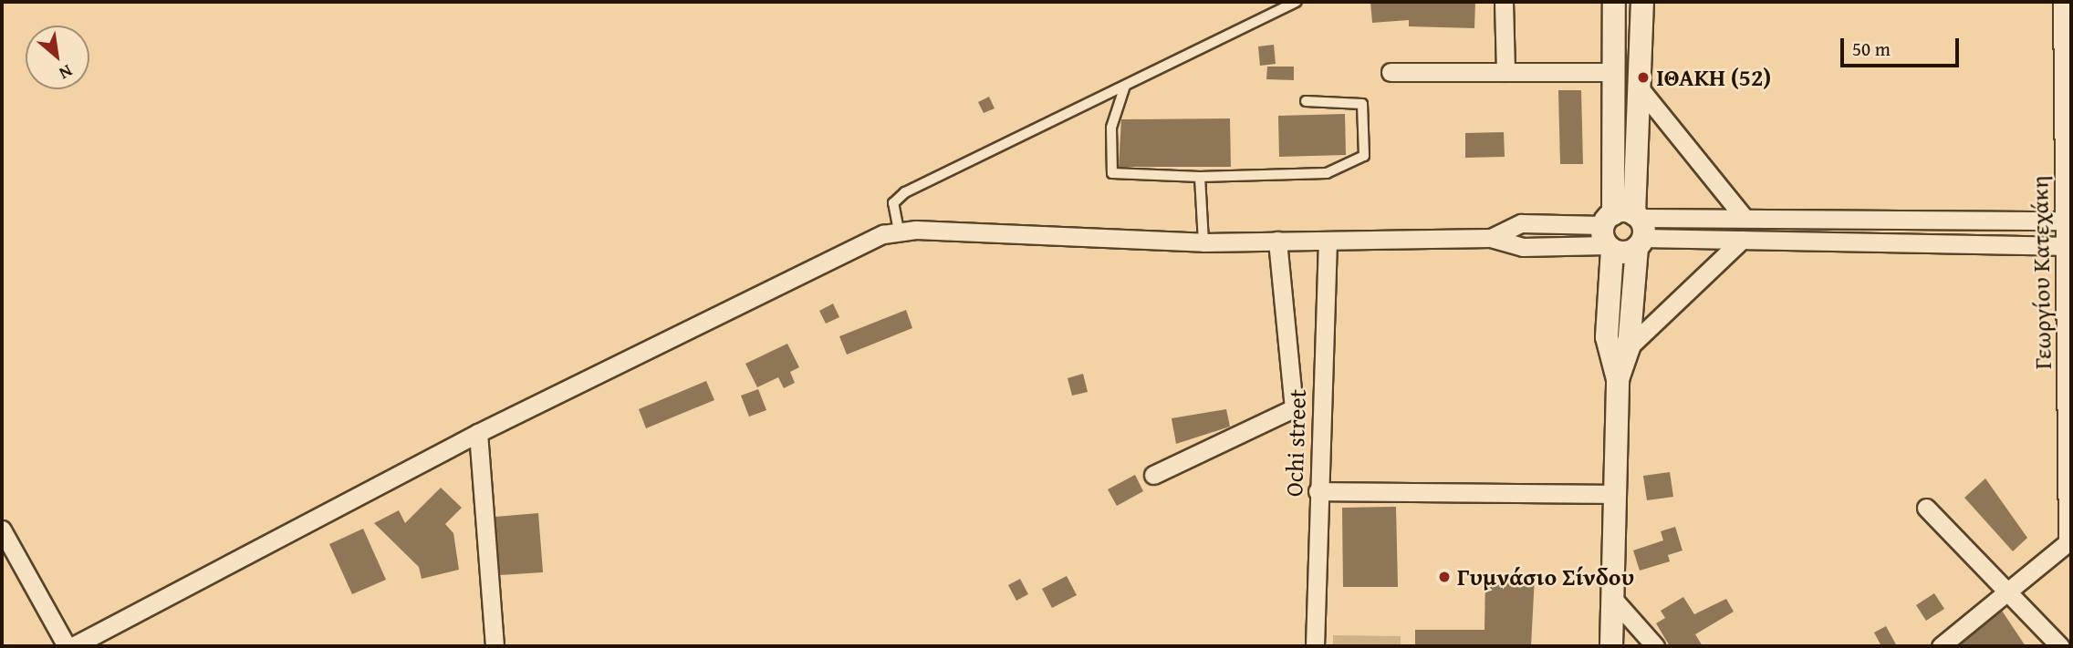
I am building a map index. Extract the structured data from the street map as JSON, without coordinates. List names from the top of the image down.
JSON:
{
  "streets": {
    "street": ["Γεωργίου Κατεχάκη", "Ochi street"]
  },
  "places": ["ΙΘΑΚΗ (52)", "Γυμνάσιο Σίνδου"],
  "scale_bar": "50 m",
  "north": "bottom right"
}
